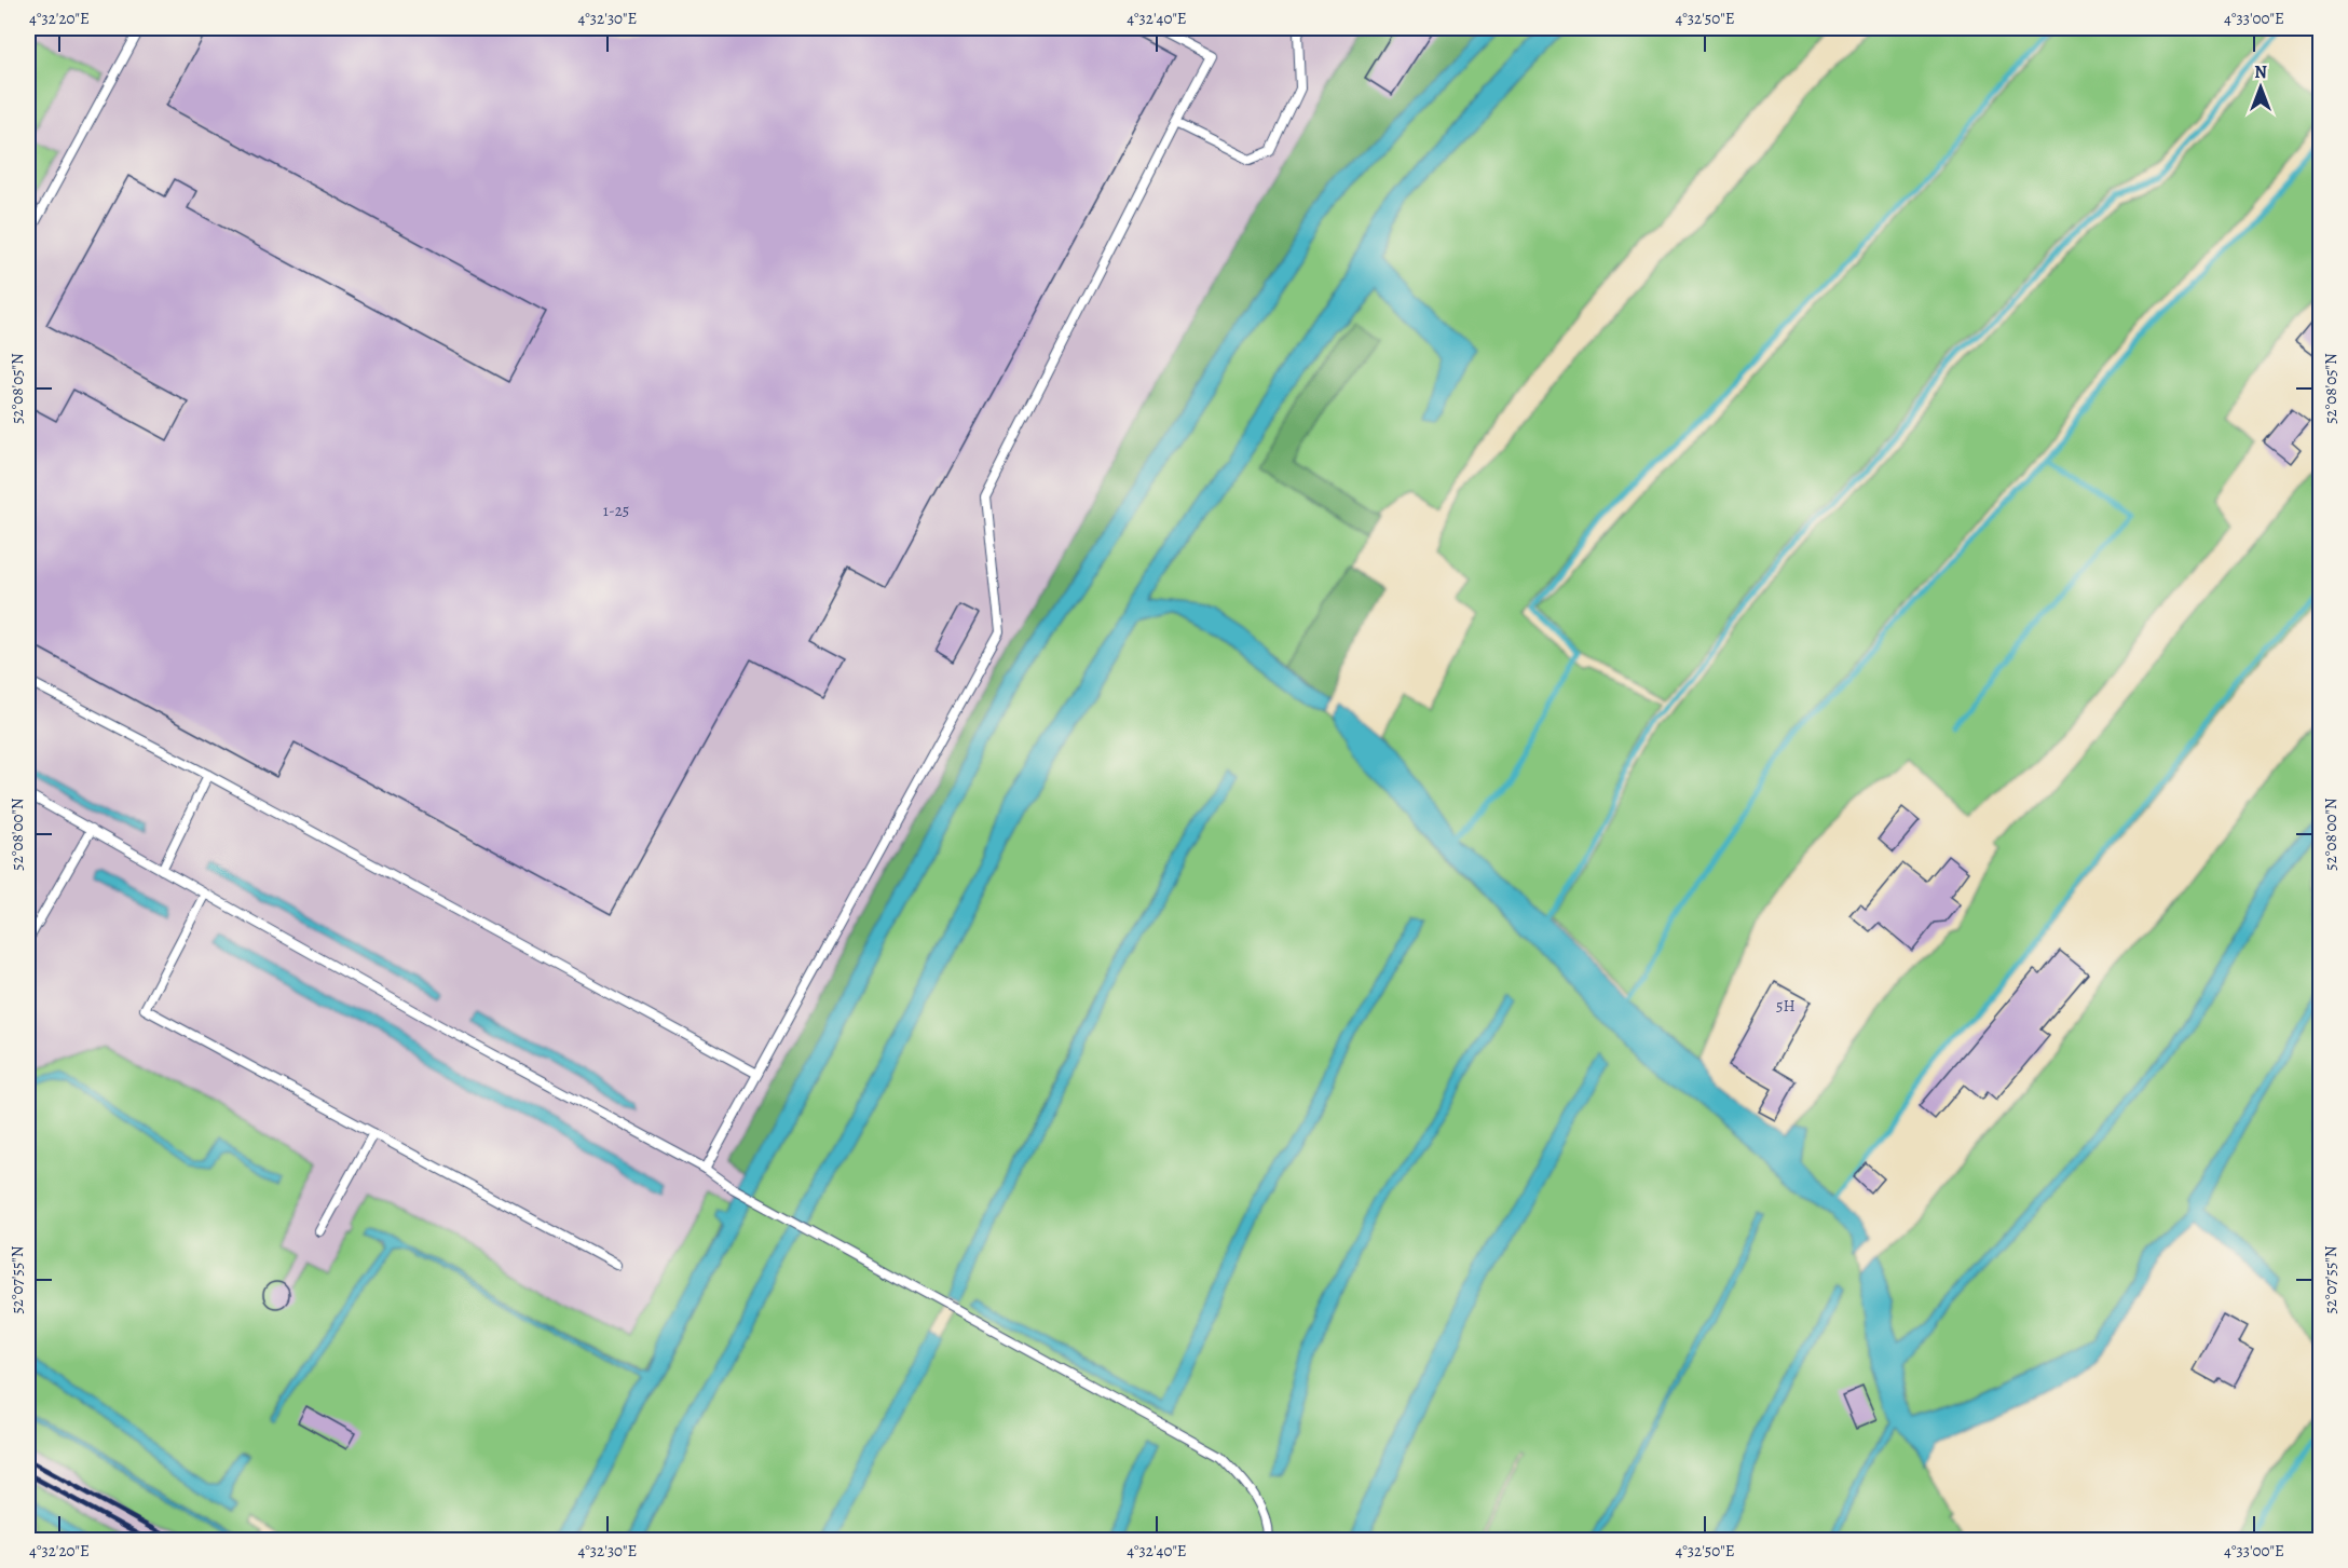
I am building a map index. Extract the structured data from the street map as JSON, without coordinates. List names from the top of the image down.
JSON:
{
  "house_numbers": ["1-25", "5H"],
  "north": "top",
  "coordinates": [
    "4°32'20\"E",
    "4°32'30\"E",
    "4°32'40\"E",
    "4°32'50\"E",
    "4°33'00\"E",
    "52°08'05\"N",
    "52°08'00\"N",
    "52°07'55\"N"
  ]
}
